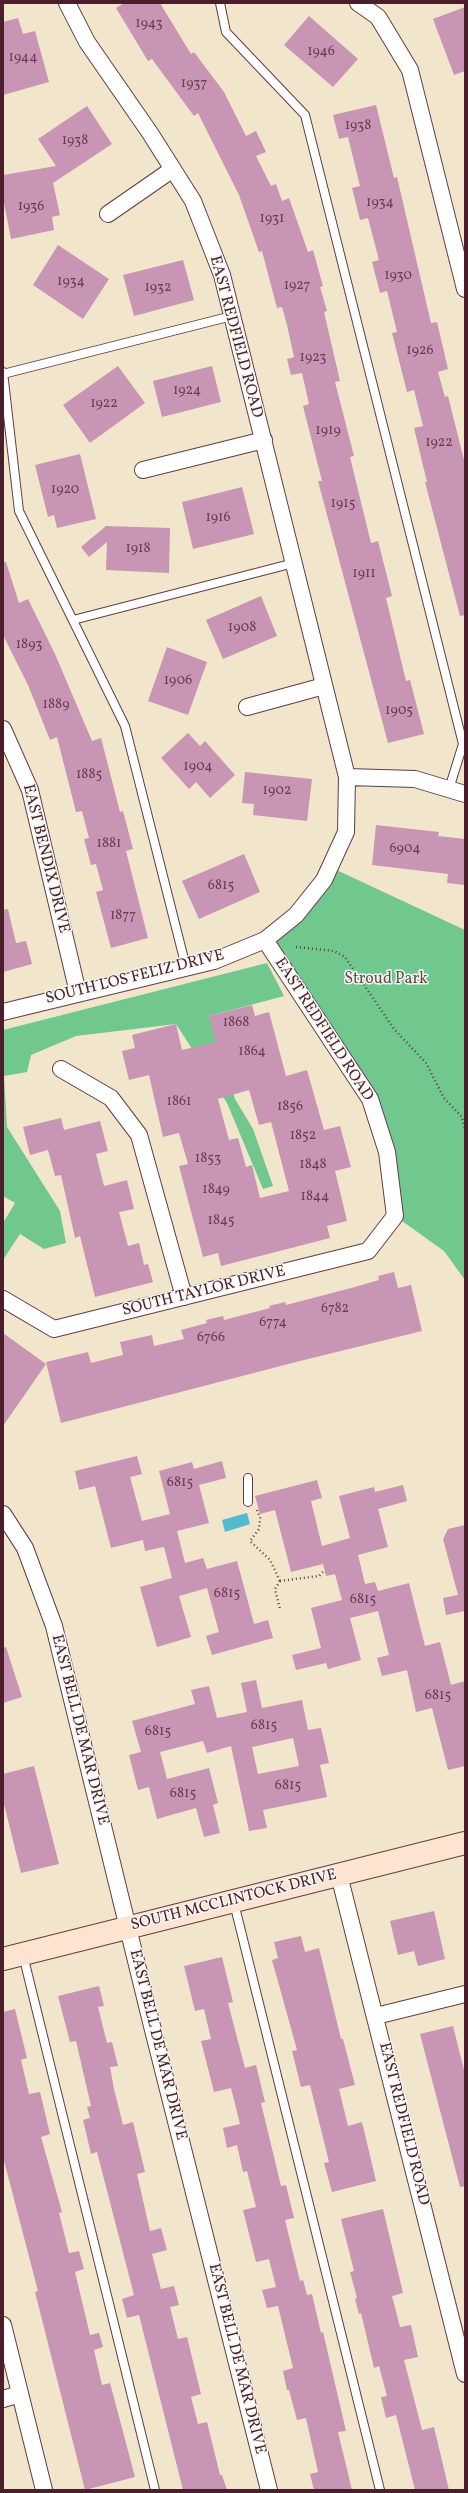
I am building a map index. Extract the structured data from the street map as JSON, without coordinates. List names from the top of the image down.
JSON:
{
  "streets": {
    "main road": ["SOUTH MCCLINTOCK DRIVE"],
    "street": [
      "EAST REDFIELD ROAD",
      "EAST BENDIX DRIVE",
      "SOUTH LOS FELIZ DRIVE",
      "SOUTH TAYLOR DRIVE",
      "EAST BELL DE MAR DRIVE"
    ]
  },
  "crossings": [
    ["EAST REDFIELD ROAD", "SOUTH LOS FELIZ DRIVE"],
    ["EAST REDFIELD ROAD", "SOUTH TAYLOR DRIVE"],
    ["EAST REDFIELD ROAD", "SOUTH MCCLINTOCK DRIVE"],
    ["EAST BENDIX DRIVE", "SOUTH LOS FELIZ DRIVE"],
    ["EAST BELL DE MAR DRIVE", "SOUTH MCCLINTOCK DRIVE"]
  ],
  "parks": ["Stroud Park"],
  "house_numbers": [
    "1943",
    "1946",
    "1944",
    "1937",
    "1938",
    "1938",
    "1934",
    "1936",
    "1931",
    "1930",
    "1934",
    "1927",
    "1932",
    "1926",
    "1923",
    "1924",
    "1922",
    "1919",
    "1922",
    "1920",
    "1915",
    "1916",
    "1918",
    "1911",
    "1908",
    "1893",
    "1906",
    "1889",
    "1905",
    "1904",
    "1885",
    "1902",
    "1881",
    "6904",
    "6815",
    "1877",
    "1868",
    "1864",
    "1861",
    "1856",
    "1852",
    "1853",
    "1848",
    "1849",
    "1844",
    "1845",
    "6782",
    "6774",
    "6766",
    "6815",
    "6815",
    "6815",
    "6815",
    "6815",
    "6815",
    "6815",
    "6815"
  ]
}
